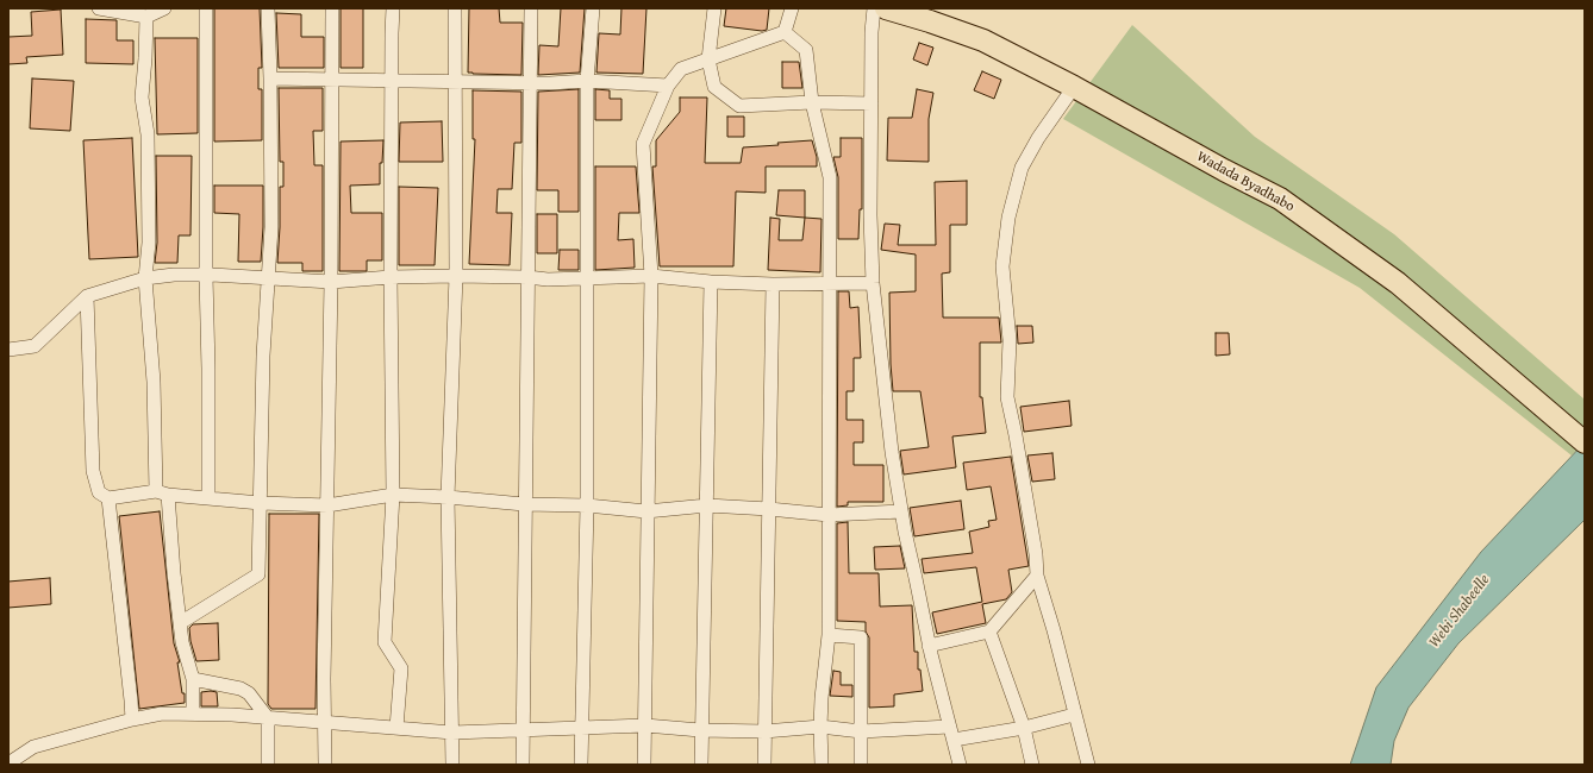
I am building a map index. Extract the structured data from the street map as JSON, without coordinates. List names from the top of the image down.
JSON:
{
  "streets": {
    "main road": ["Wadada Byadhabo"]
  },
  "water": ["Webi Shabeelle"]
}
